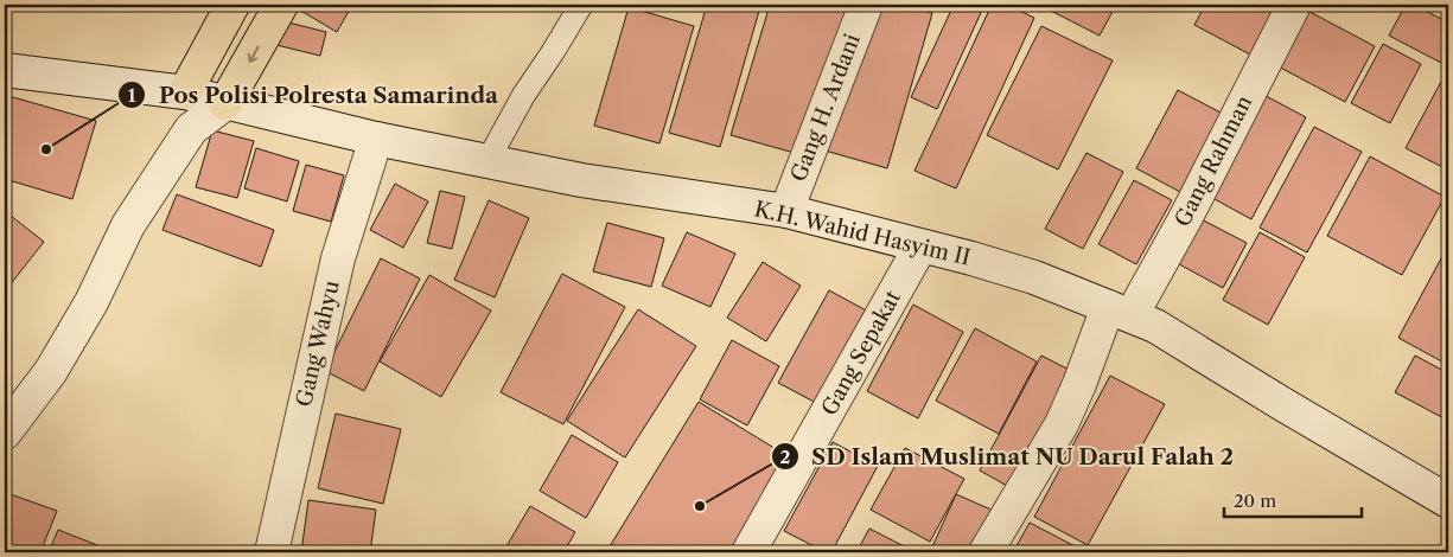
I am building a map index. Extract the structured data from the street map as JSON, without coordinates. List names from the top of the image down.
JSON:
{
  "streets": {
    "street": [
      "Gang H. Ardani",
      "Gang Rahman",
      "K.H. Wahid Hasyim II",
      "Gang Wahyu",
      "Gang Sepakat"
    ]
  },
  "crossings": [
    ["Gang H. Ardani", "K.H. Wahid Hasyim II"],
    ["Gang Rahman", "K.H. Wahid Hasyim II"],
    ["K.H. Wahid Hasyim II", "Gang Wahyu"],
    ["K.H. Wahid Hasyim II", "Gang Sepakat"]
  ],
  "places": ["Pos Polisi Polresta Samarinda", "SD Islam Muslimat NU Darul Falah 2"],
  "scale_bar": "20 m"
}
